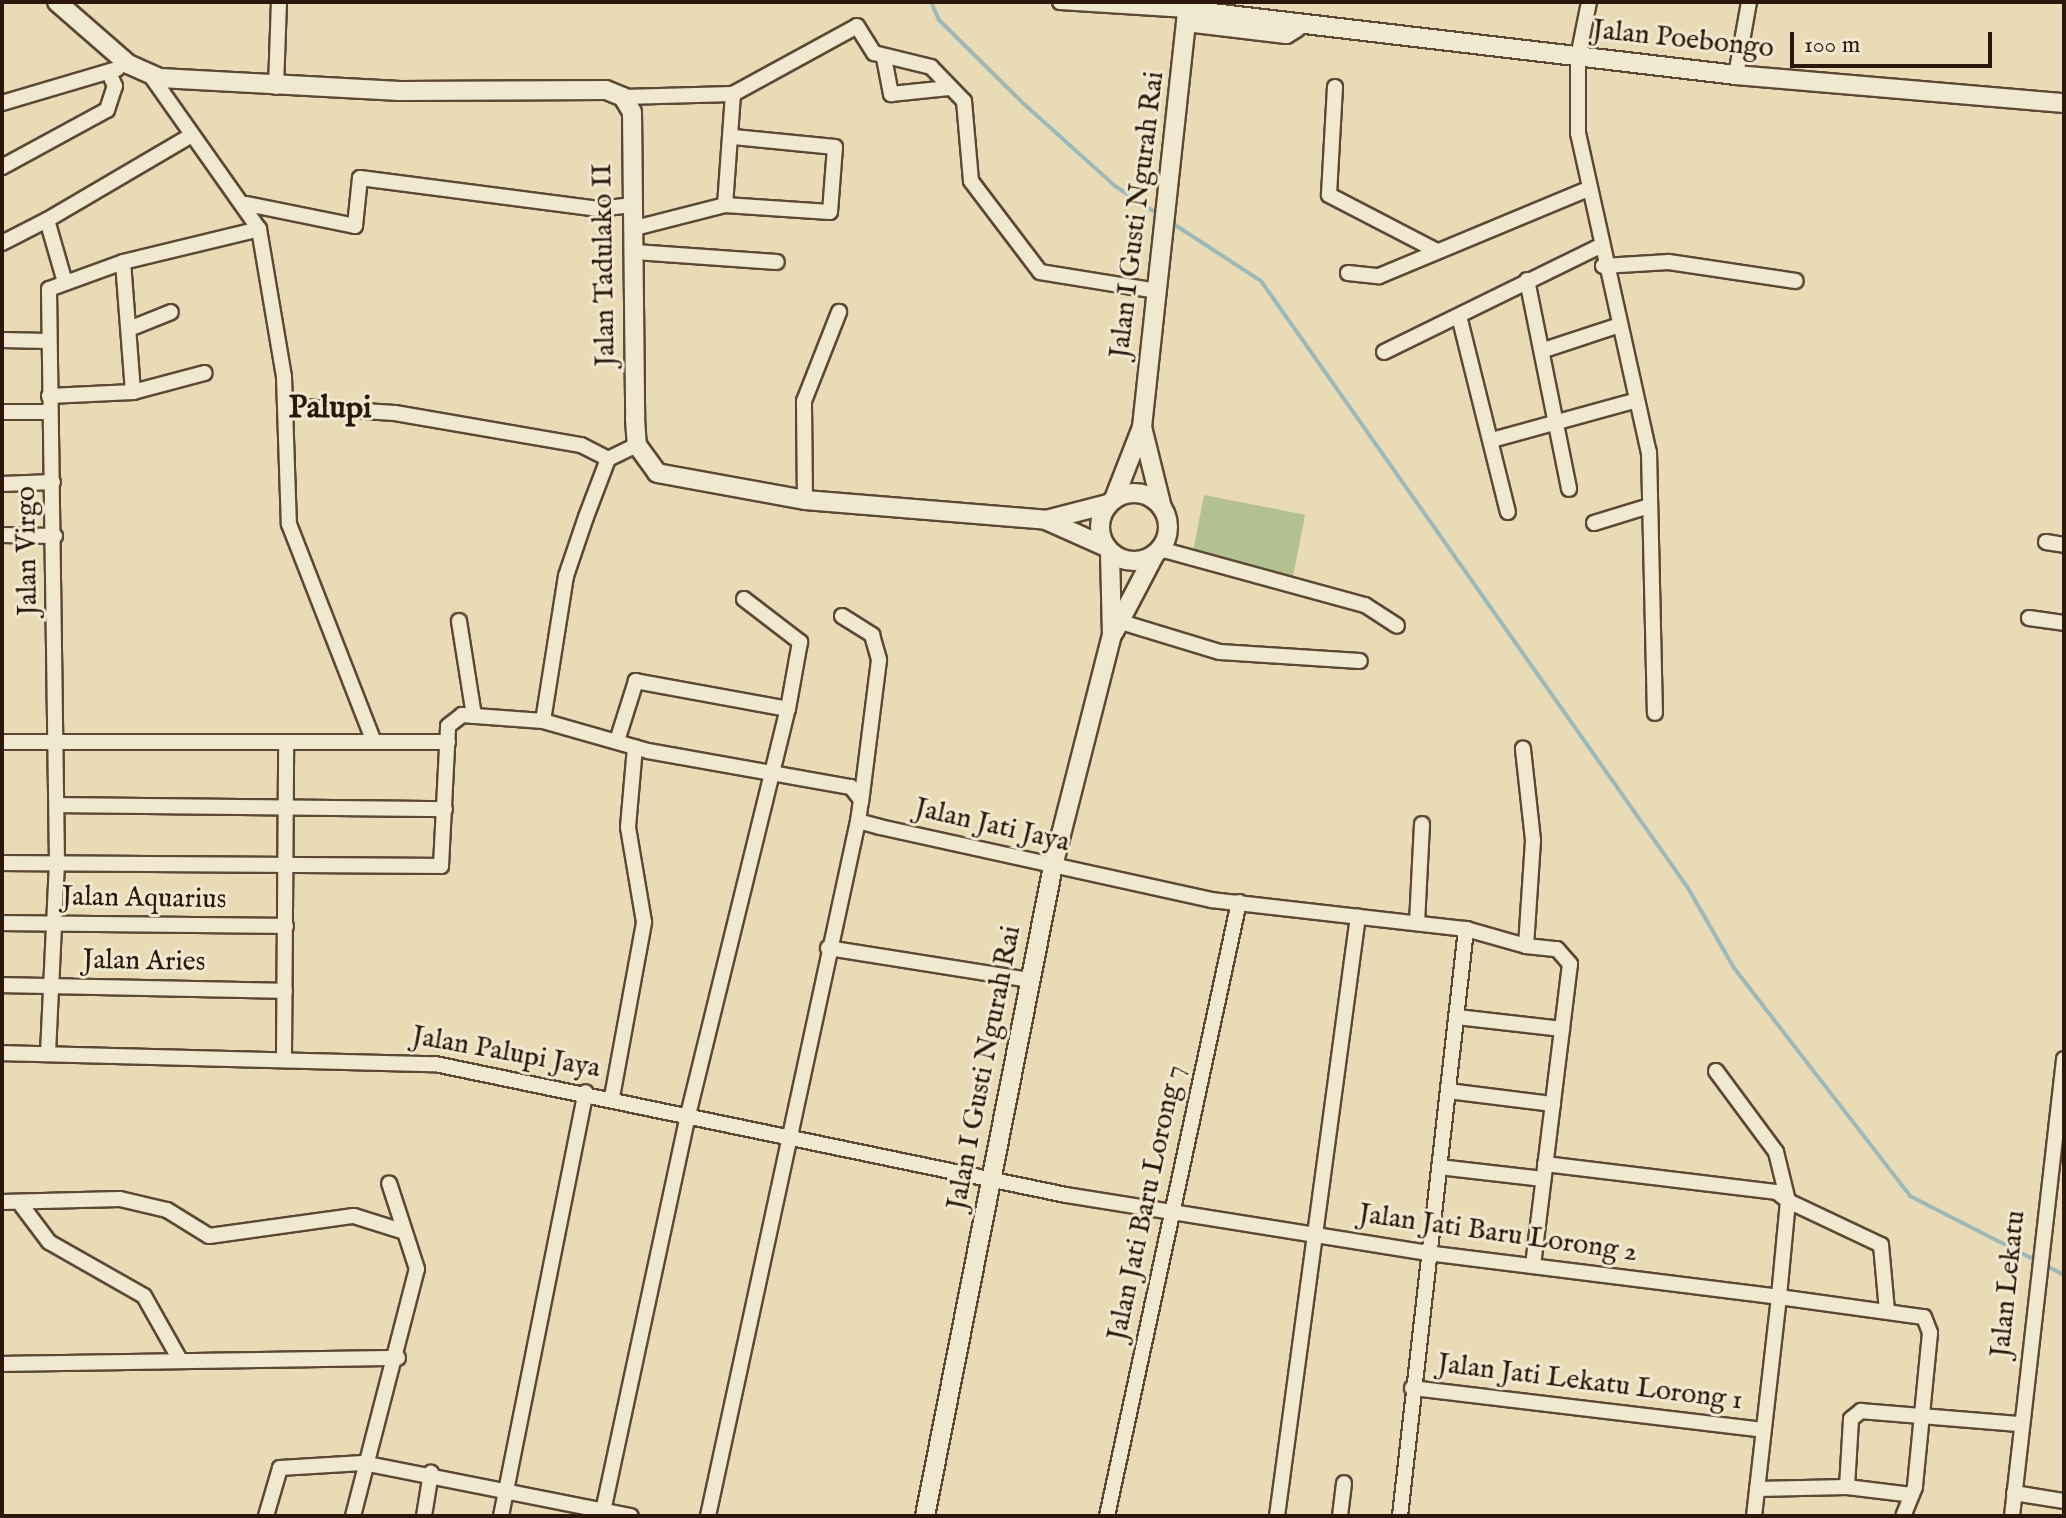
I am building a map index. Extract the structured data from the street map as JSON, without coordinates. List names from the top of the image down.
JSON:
{
  "streets": {
    "main road": ["Jalan Poebongo", "Jalan I Gusti Ngurah Rai", "Jalan Tadulako II"],
    "street": [
      "Jalan Virgo",
      "Jalan Jati Jaya",
      "Jalan Aquarius",
      "Jalan Aries",
      "Jalan Palupi Jaya",
      "Jalan Jati Baru Lorong 7",
      "Jalan Jati Baru Lorong 2",
      "Jalan Lekatu",
      "Jalan Jati Lekatu Lorong 1"
    ]
  },
  "crossings": [
    ["Jalan Poebongo", "Jalan I Gusti Ngurah Rai"],
    ["Jalan I Gusti Ngurah Rai", "Jalan Jati Jaya"],
    ["Jalan I Gusti Ngurah Rai", "Jalan Palupi Jaya"],
    ["Jalan I Gusti Ngurah Rai", "Jalan Jati Baru Lorong 2"],
    ["Jalan Virgo", "Jalan Aquarius"],
    ["Jalan Virgo", "Jalan Aries"],
    ["Jalan Virgo", "Jalan Palupi Jaya"],
    ["Jalan Jati Jaya", "Jalan Jati Baru Lorong 7"],
    ["Jalan Jati Jaya", "Jalan Jati Baru Lorong 2"],
    ["Jalan Palupi Jaya", "Jalan Jati Baru Lorong 2"],
    ["Jalan Jati Baru Lorong 7", "Jalan Jati Baru Lorong 2"]
  ],
  "districts": ["Palupi"],
  "scale_bar": "100 m"
}
